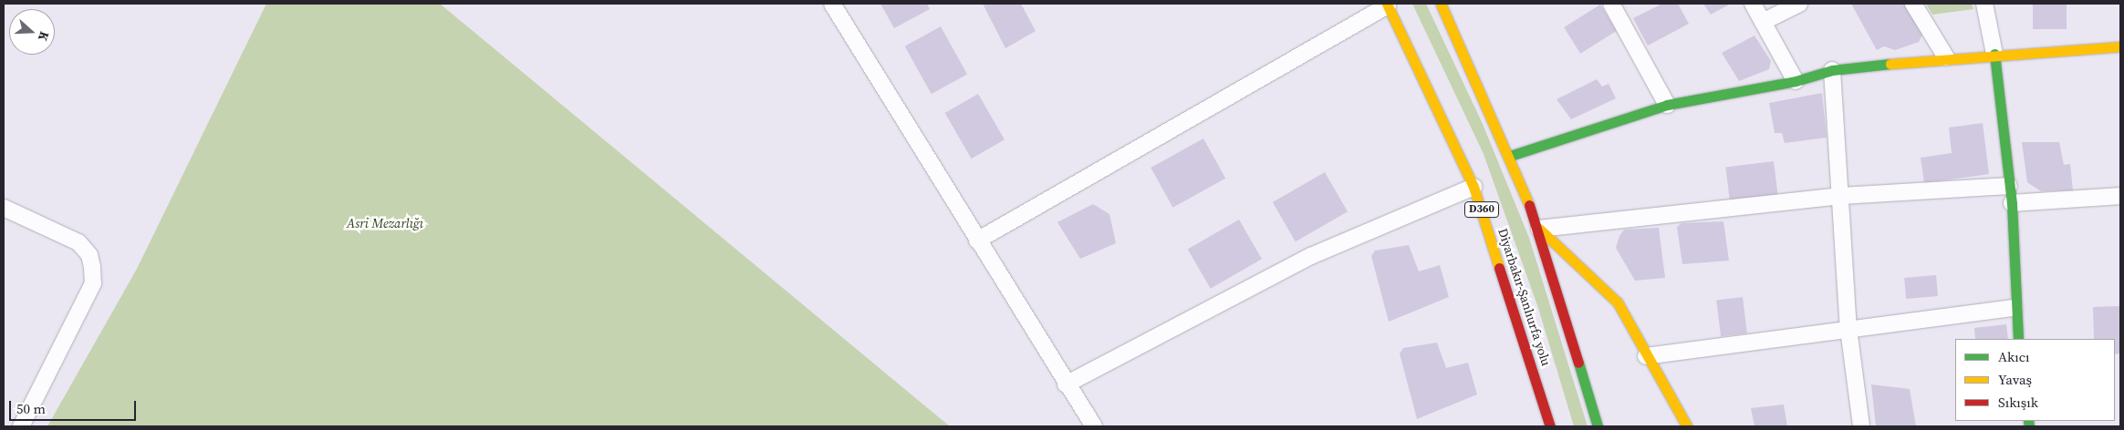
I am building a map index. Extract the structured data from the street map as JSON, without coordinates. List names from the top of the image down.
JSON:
{
  "streets": {
    "main road": ["D360", "Diyarbakır-Şanlıurfa yolu"]
  },
  "parks": ["Asri Mezarlığı"],
  "legend": ["Akıcı", "Yavaş", "Sıkışık"],
  "scale_bar": "50 m",
  "north": "right"
}
